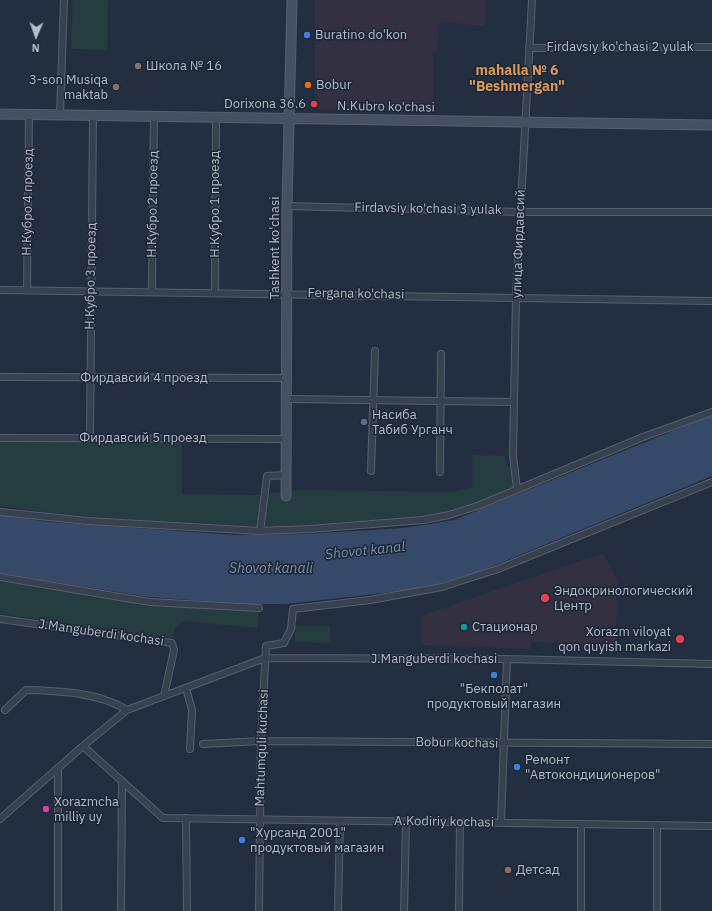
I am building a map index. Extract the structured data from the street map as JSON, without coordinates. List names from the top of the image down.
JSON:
{
  "streets": {
    "street": [
      "Firdavsiy ko'chasi 2 yulak",
      "N.Kubro ko'chasi",
      "Н.Кубро 4 проезд",
      "Н.Кубро 2 проезд",
      "Н.Кубро 1 проезд",
      "Firdavsiy ko'chasi 3 yulak",
      "улица Фирдавсий",
      "Tashkent ko'chasi",
      "Н.Кубро 3 проезд",
      "Fergana ko'chasi",
      "Фирдавсий 4 проезд",
      "Фирдавсий 5 проезд",
      "J.Manguberdi kochasi",
      "Bobur kochasi",
      "Mahtumquli kuchasi",
      "A.Kodiriy kochasi"
    ]
  },
  "crossings": [
    ["Firdavsiy ko'chasi 2 yulak", "улица Фирдавсий"],
    ["N.Kubro ko'chasi", "Н.Кубро 4 проезд"],
    ["N.Kubro ko'chasi", "Н.Кубро 2 проезд"],
    ["N.Kubro ko'chasi", "Н.Кубро 1 проезд"],
    ["N.Kubro ko'chasi", "улица Фирдавсий"],
    ["N.Kubro ko'chasi", "Tashkent ko'chasi"],
    ["N.Kubro ko'chasi", "Н.Кубро 3 проезд"],
    ["Н.Кубро 4 проезд", "Fergana ko'chasi"],
    ["Н.Кубро 2 проезд", "Fergana ko'chasi"],
    ["Н.Кубро 1 проезд", "Fergana ko'chasi"],
    ["Firdavsiy ko'chasi 3 yulak", "улица Фирдавсий"],
    ["Firdavsiy ko'chasi 3 yulak", "Tashkent ko'chasi"],
    ["улица Фирдавсий", "Fergana ko'chasi"],
    ["Tashkent ko'chasi", "Fergana ko'chasi"],
    ["Tashkent ko'chasi", "Фирдавсий 4 проезд"],
    ["Tashkent ko'chasi", "Фирдавсий 5 проезд"],
    ["Н.Кубро 3 проезд", "Fergana ko'chasi"],
    ["Н.Кубро 3 проезд", "Фирдавсий 4 проезд"],
    ["Н.Кубро 3 проезд", "Фирдавсий 5 проезд"],
    ["J.Manguberdi kochasi", "Mahtumquli kuchasi"],
    ["J.Manguberdi kochasi", "A.Kodiriy kochasi"],
    ["Bobur kochasi", "Mahtumquli kuchasi"],
    ["Mahtumquli kuchasi", "A.Kodiriy kochasi"]
  ],
  "districts": ["mahalla № 6 \"Beshmergan\""],
  "water": ["Shovot kanal", "Shovot kanali"],
  "places": [
    "Buratino do'kon",
    "Школа № 16",
    "Bobur",
    "3-son Musiqa maktab",
    "Dorixona 36.6",
    "Насиба Табиб Урганч",
    "Эндокринологический Центр",
    "Стационар",
    "Xorazm viloyat qon quyish markazi",
    "\"Бекполат\" продуктовый магазин",
    "Ремонт \"Автокондиционеров\"",
    "Xorazmcha milliy uy",
    "\"Хурсанд 2001\" продуктовый магазин",
    "Детсад"
  ],
  "north": "bottom"
}
